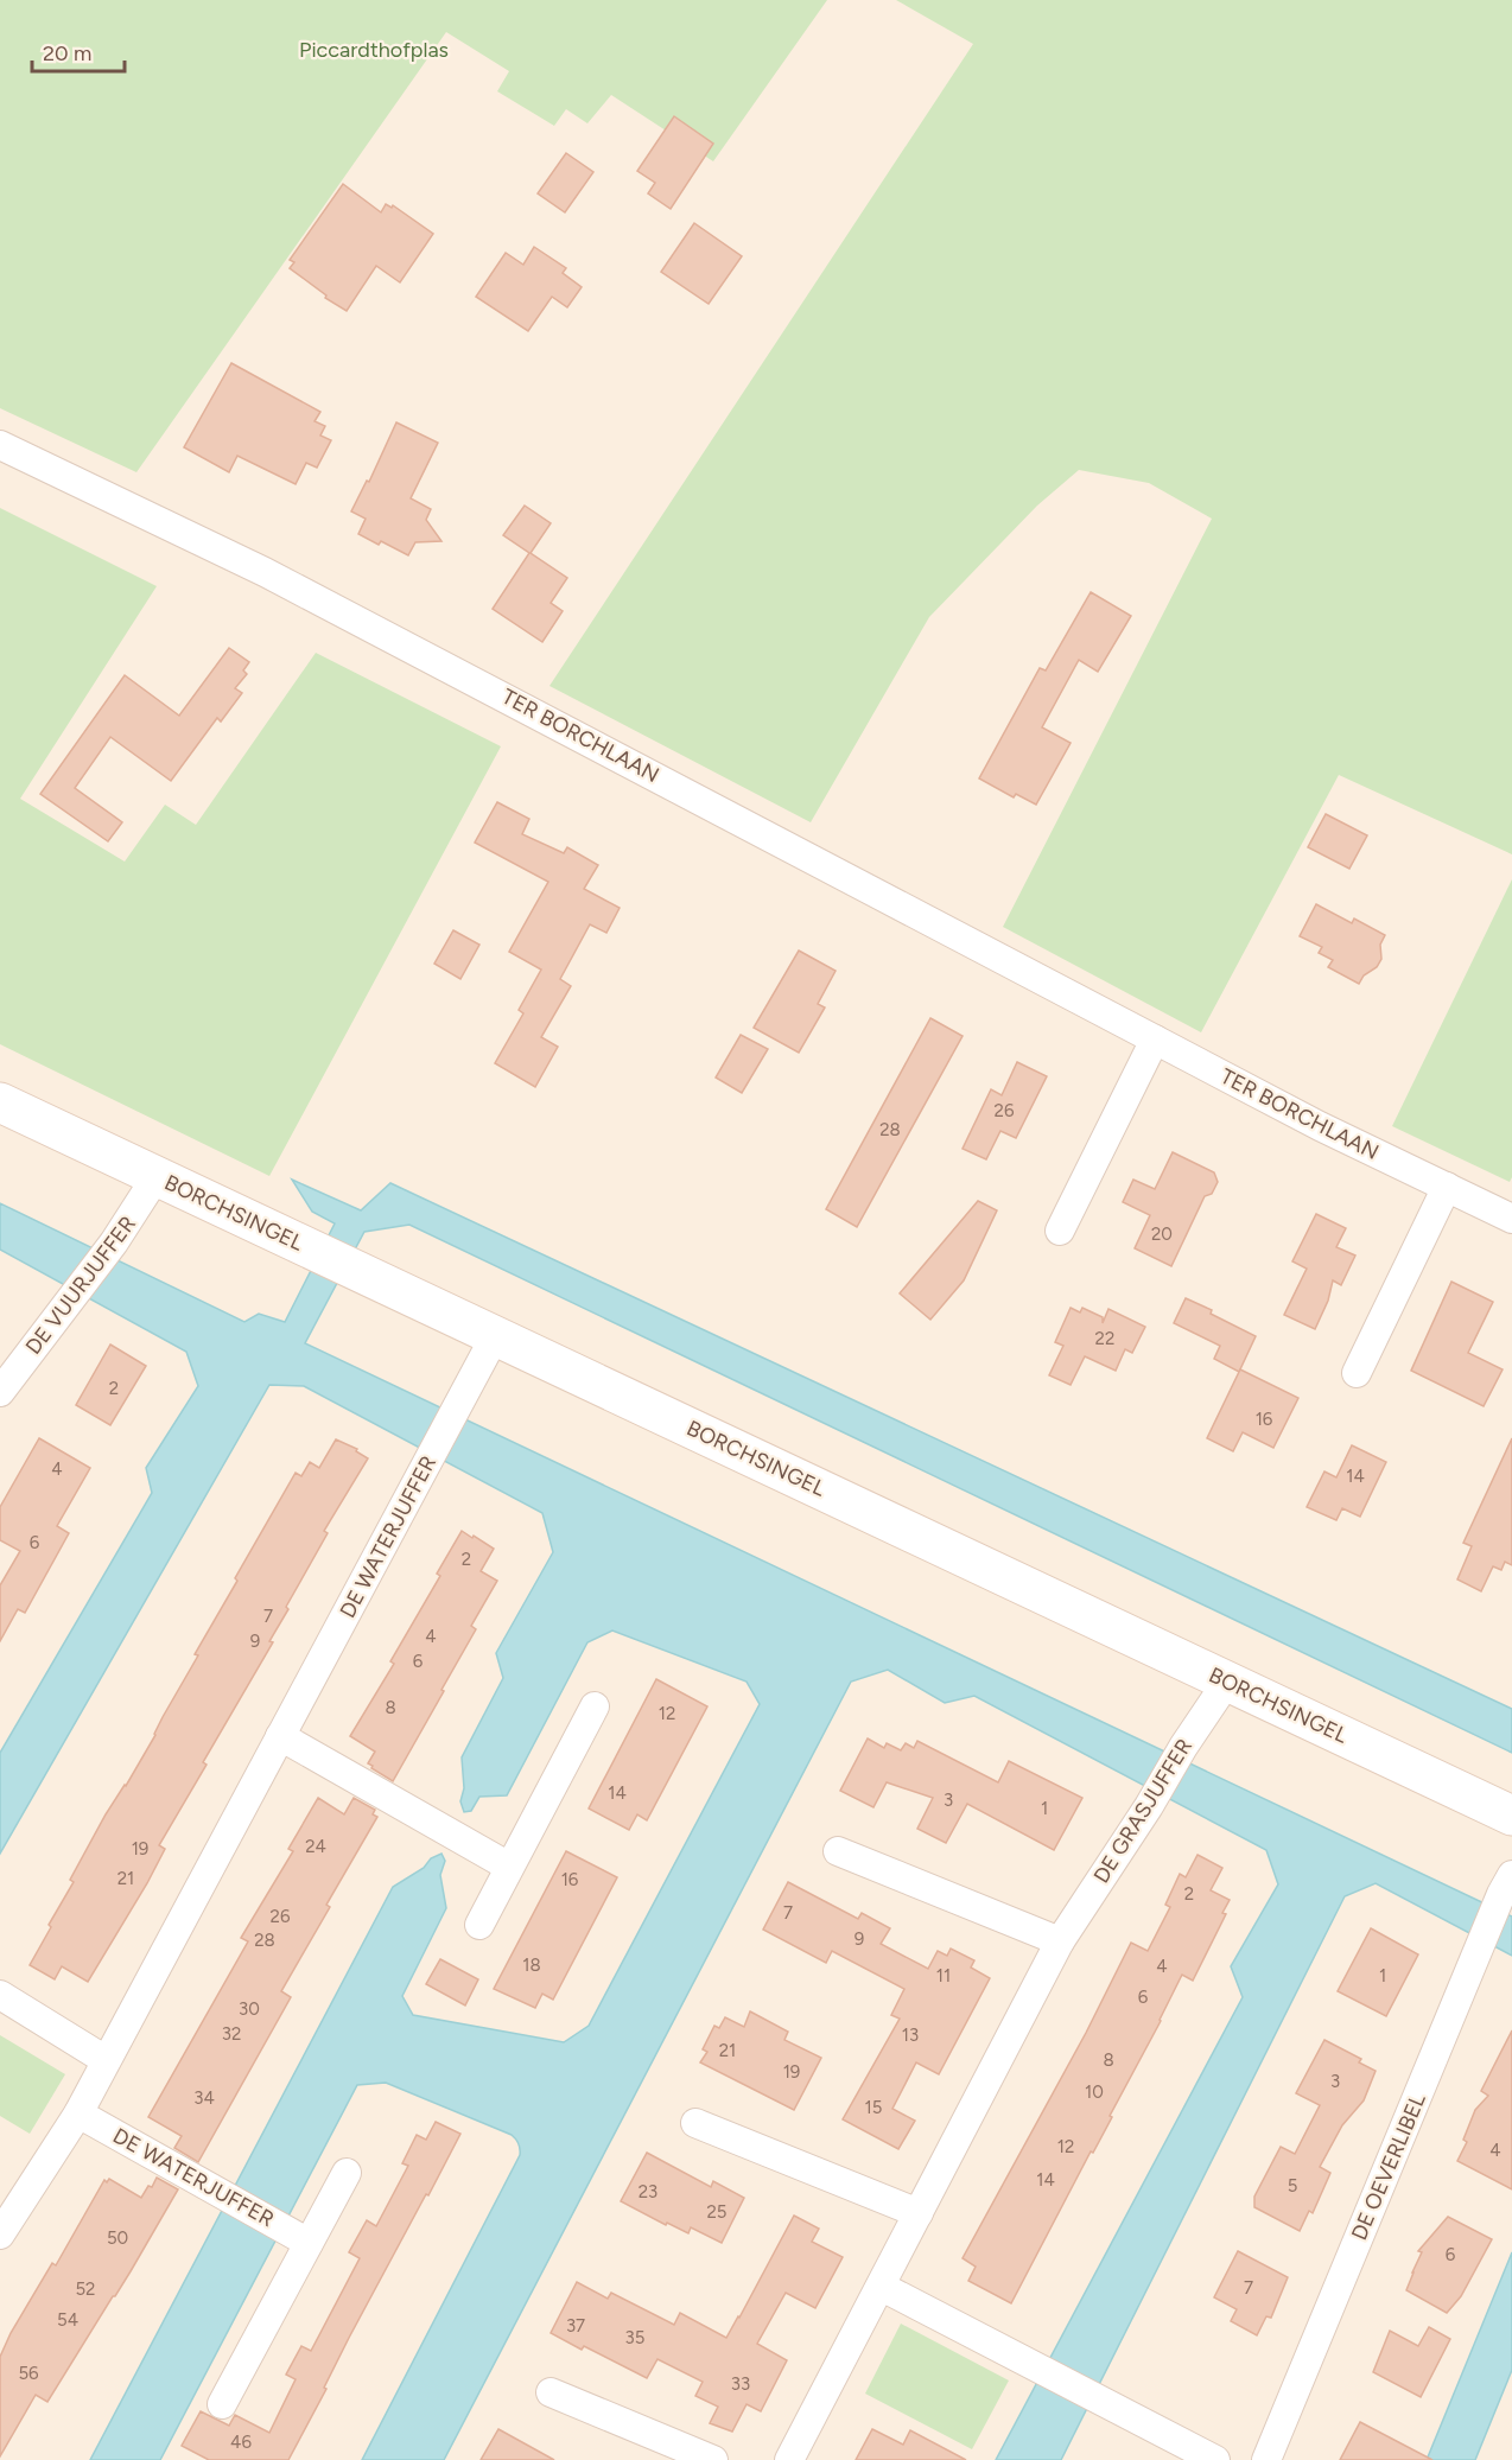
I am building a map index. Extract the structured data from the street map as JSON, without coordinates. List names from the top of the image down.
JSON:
{
  "streets": {
    "main road": ["BORCHSINGEL"],
    "street": [
      "TER BORCHLAAN",
      "DE VUURJUFFER",
      "DE WATERJUFFER",
      "DE GRASJUFFER",
      "DE OEVERLIBEL"
    ]
  },
  "crossings": [
    ["BORCHSINGEL", "DE VUURJUFFER"],
    ["BORCHSINGEL", "DE WATERJUFFER"],
    ["BORCHSINGEL", "DE GRASJUFFER"]
  ],
  "parks": ["Piccardthofplas"],
  "house_numbers": [
    "26",
    "28",
    "20",
    "22",
    "2",
    "16",
    "4",
    "14",
    "6",
    "2",
    "7",
    "4",
    "9",
    "6",
    "8",
    "12",
    "14",
    "3",
    "1",
    "24",
    "19",
    "21",
    "16",
    "2",
    "7",
    "26",
    "9",
    "28",
    "18",
    "4",
    "11",
    "1",
    "6",
    "30",
    "32",
    "13",
    "21",
    "8",
    "19",
    "3",
    "10",
    "34",
    "15",
    "12",
    "4",
    "14",
    "5",
    "23",
    "25",
    "50",
    "6",
    "7",
    "52",
    "54",
    "37",
    "35",
    "56",
    "33",
    "46"
  ],
  "scale_bar": "20 m"
}
